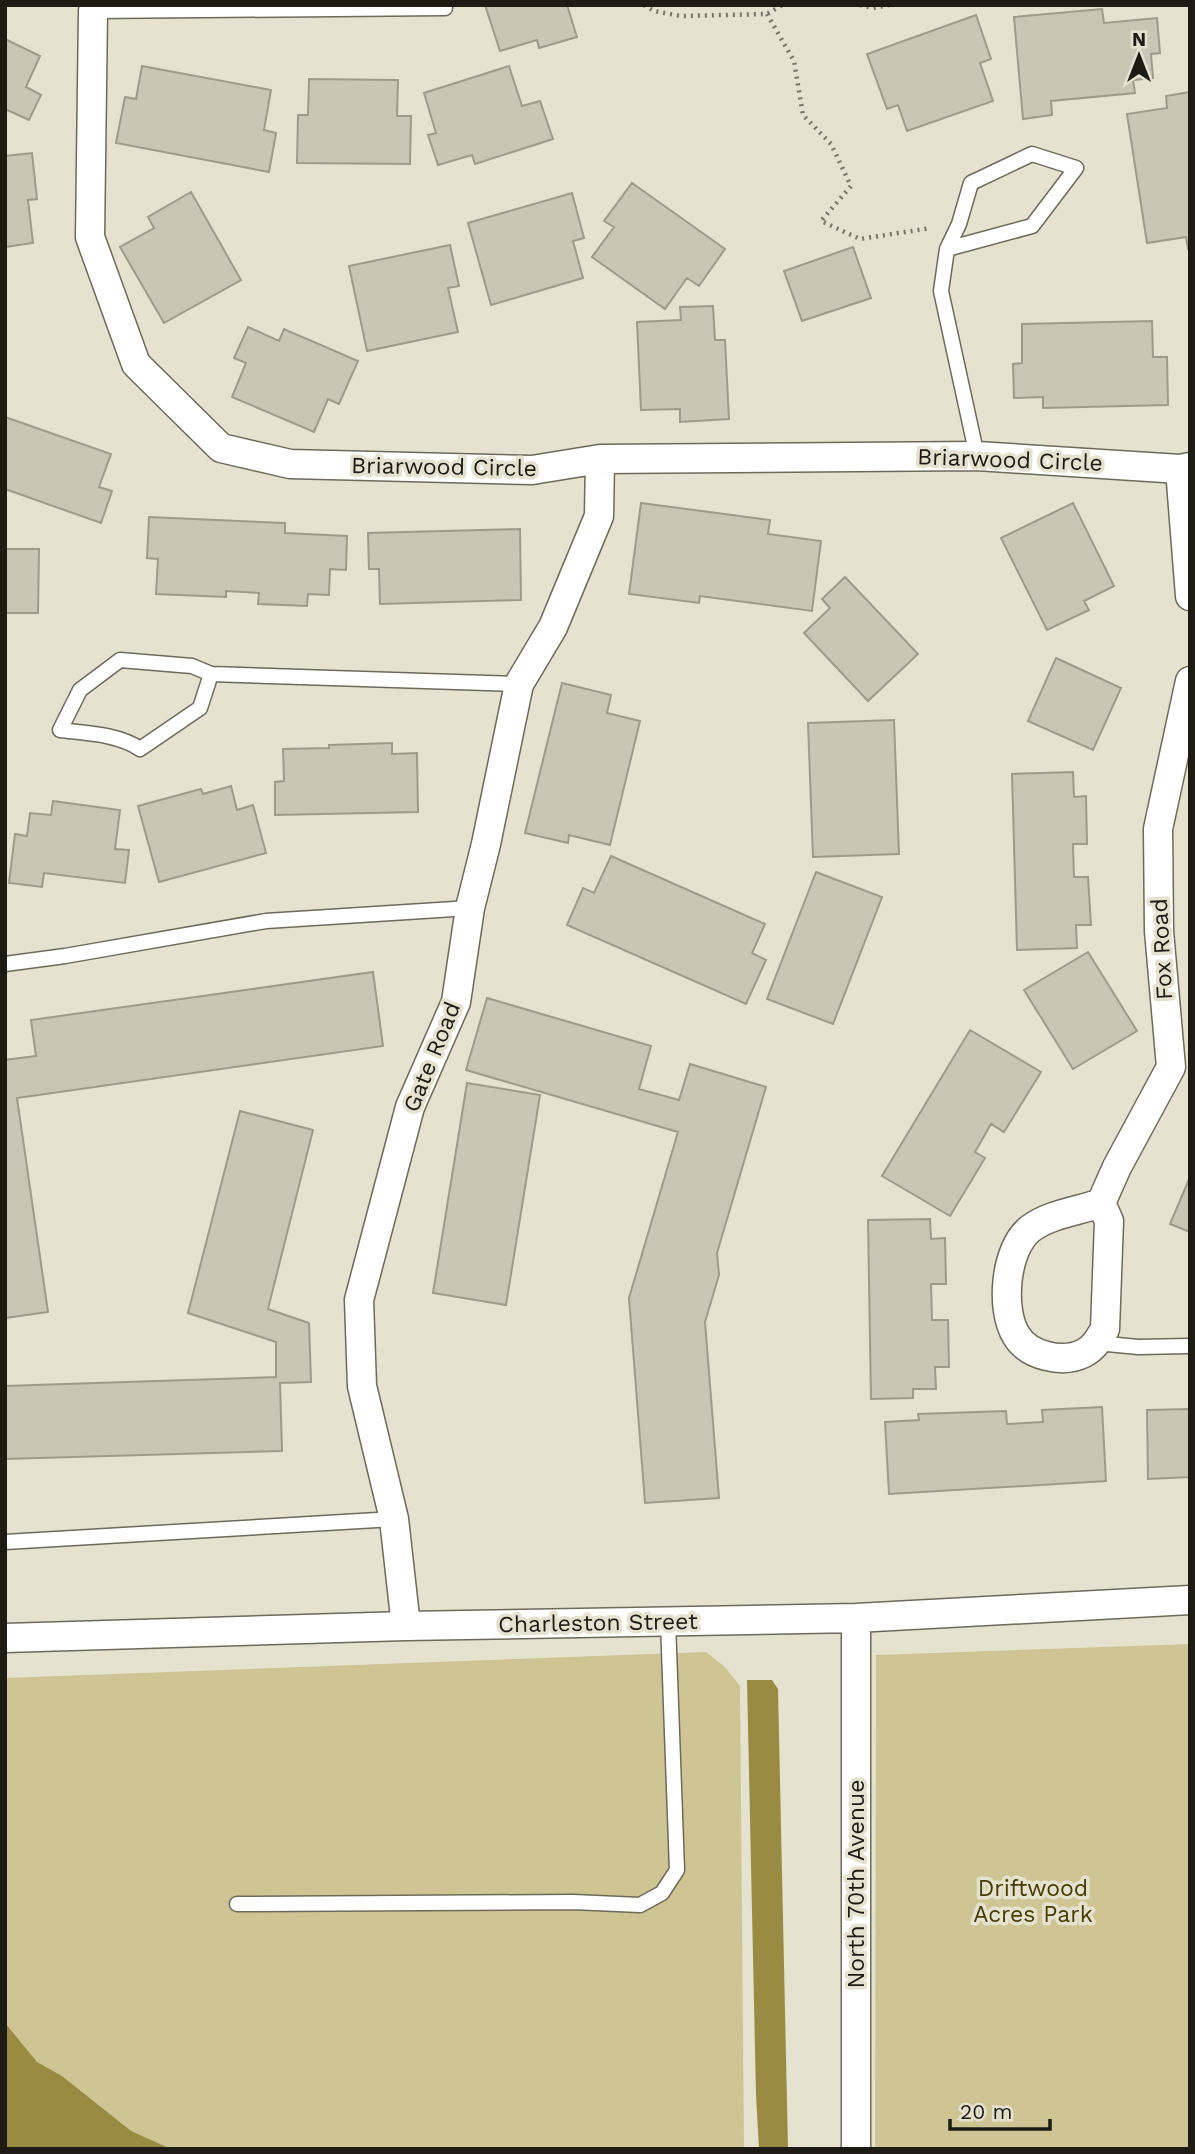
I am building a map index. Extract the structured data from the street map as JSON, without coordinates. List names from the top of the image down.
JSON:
{
  "streets": {
    "street": [
      "Briarwood Circle",
      "Fox Road",
      "Gate Road",
      "Charleston Street",
      "North 70th Avenue"
    ]
  },
  "crossings": [
    ["Briarwood Circle", "Gate Road"],
    ["Gate Road", "Charleston Street"],
    ["Charleston Street", "North 70th Avenue"]
  ],
  "parks": ["Driftwood Acres Park"],
  "scale_bar": "20 m",
  "north": "top"
}
